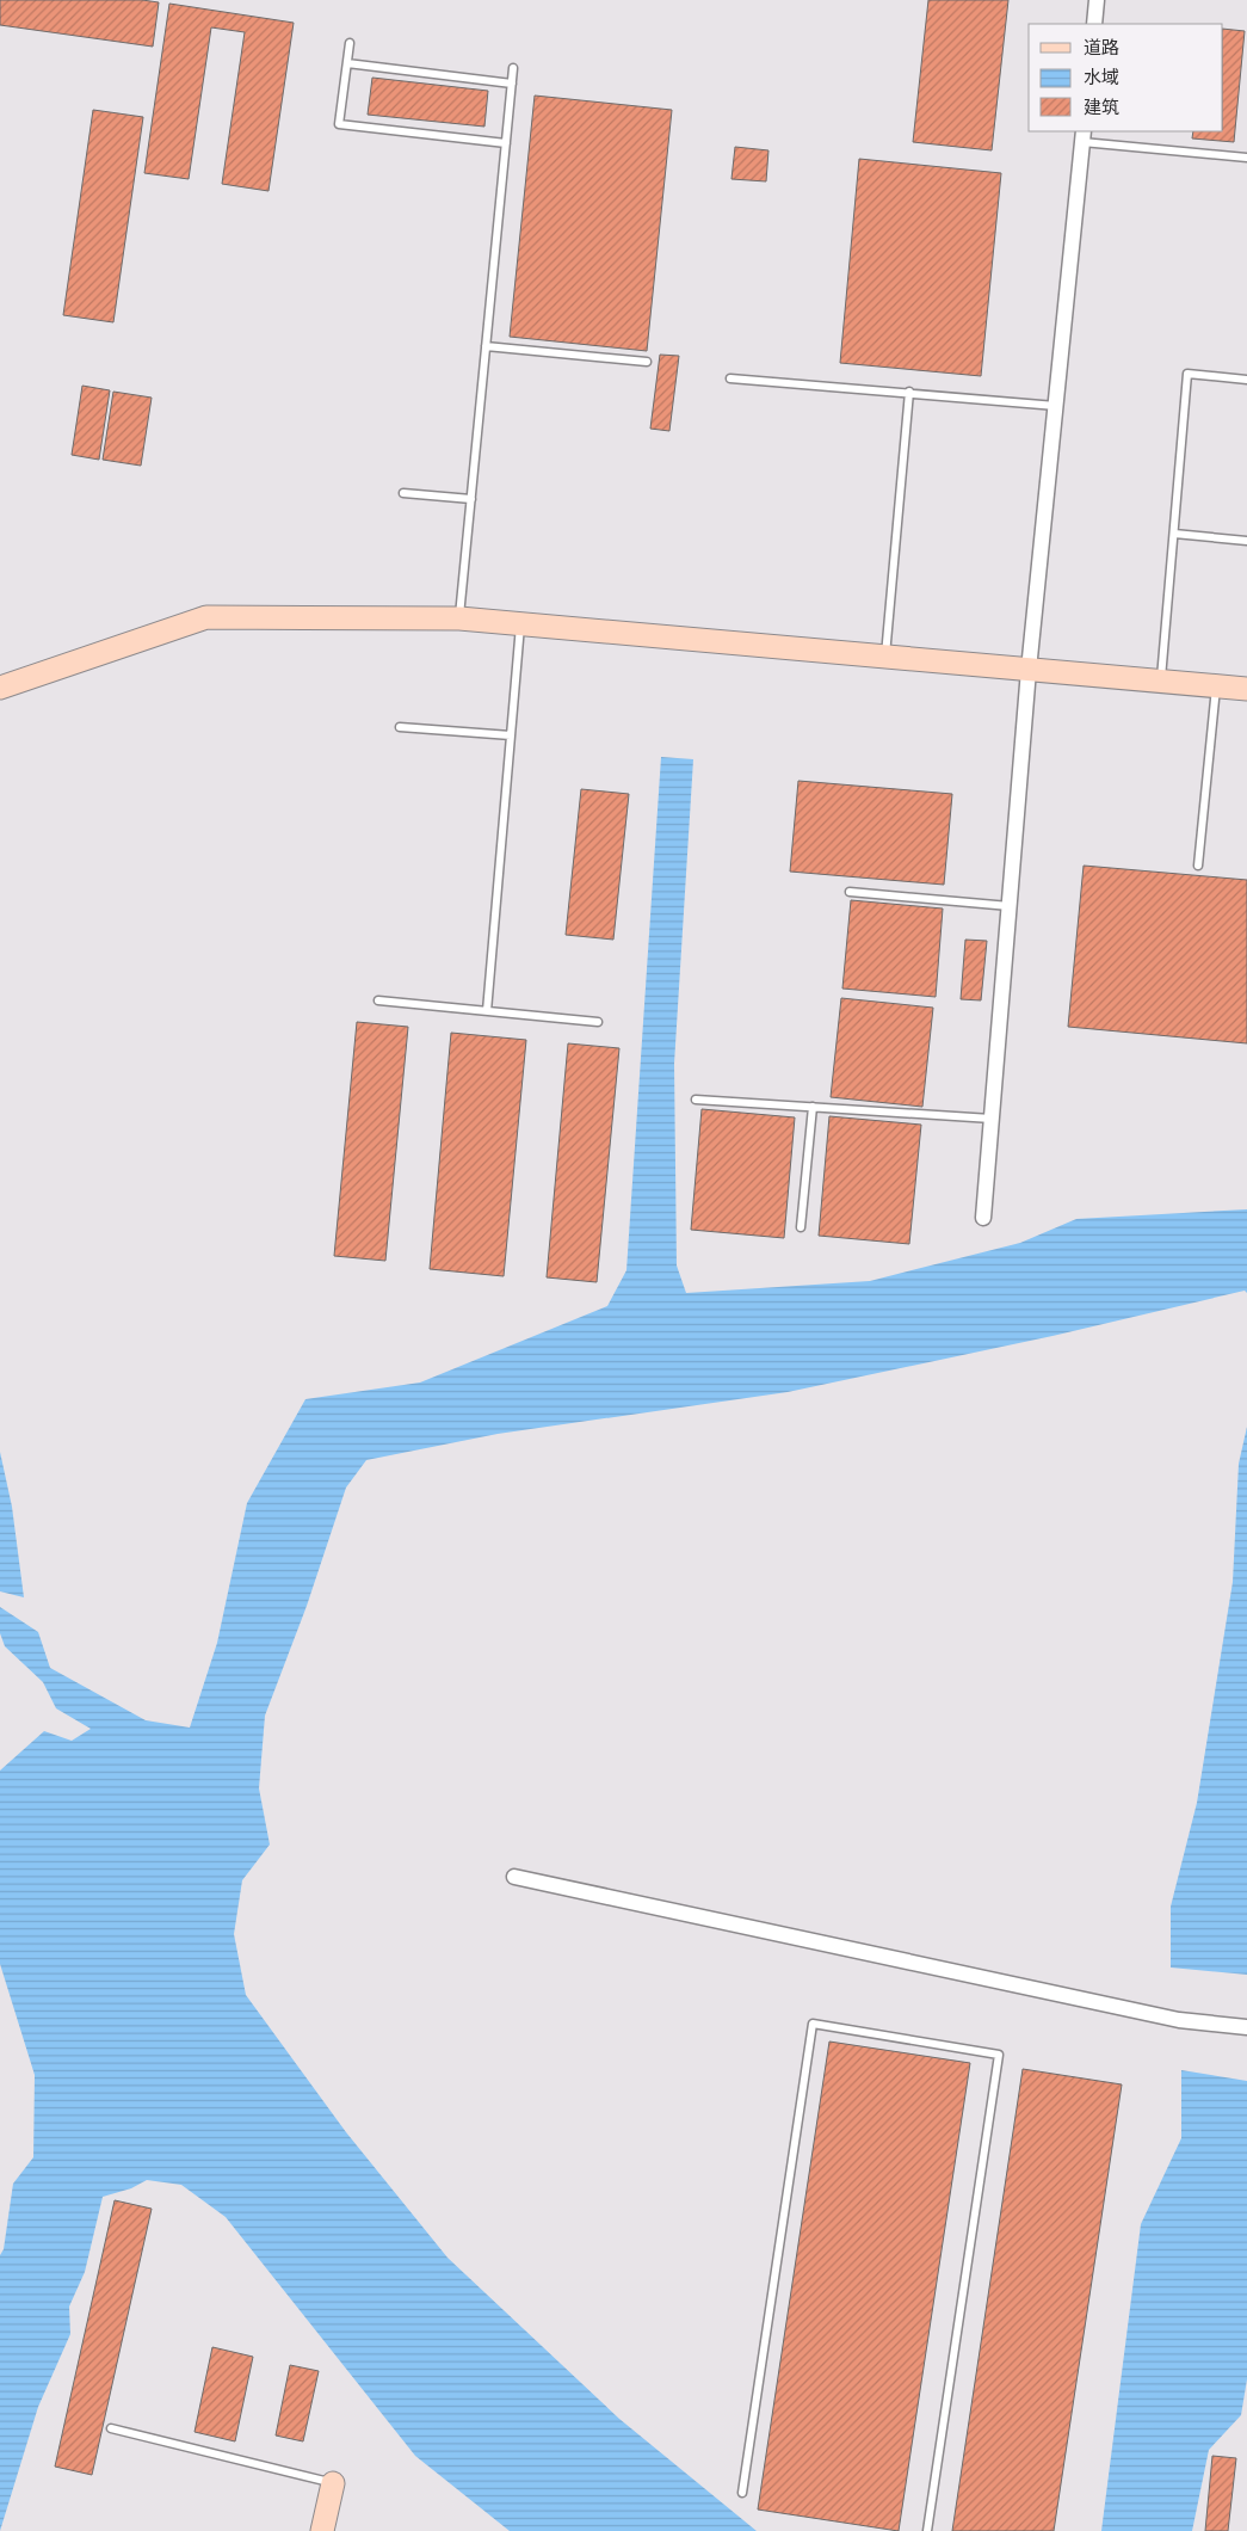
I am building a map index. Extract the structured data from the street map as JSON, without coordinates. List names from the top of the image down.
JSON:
{
  "legend": ["道路", "水域", "建筑"]
}
